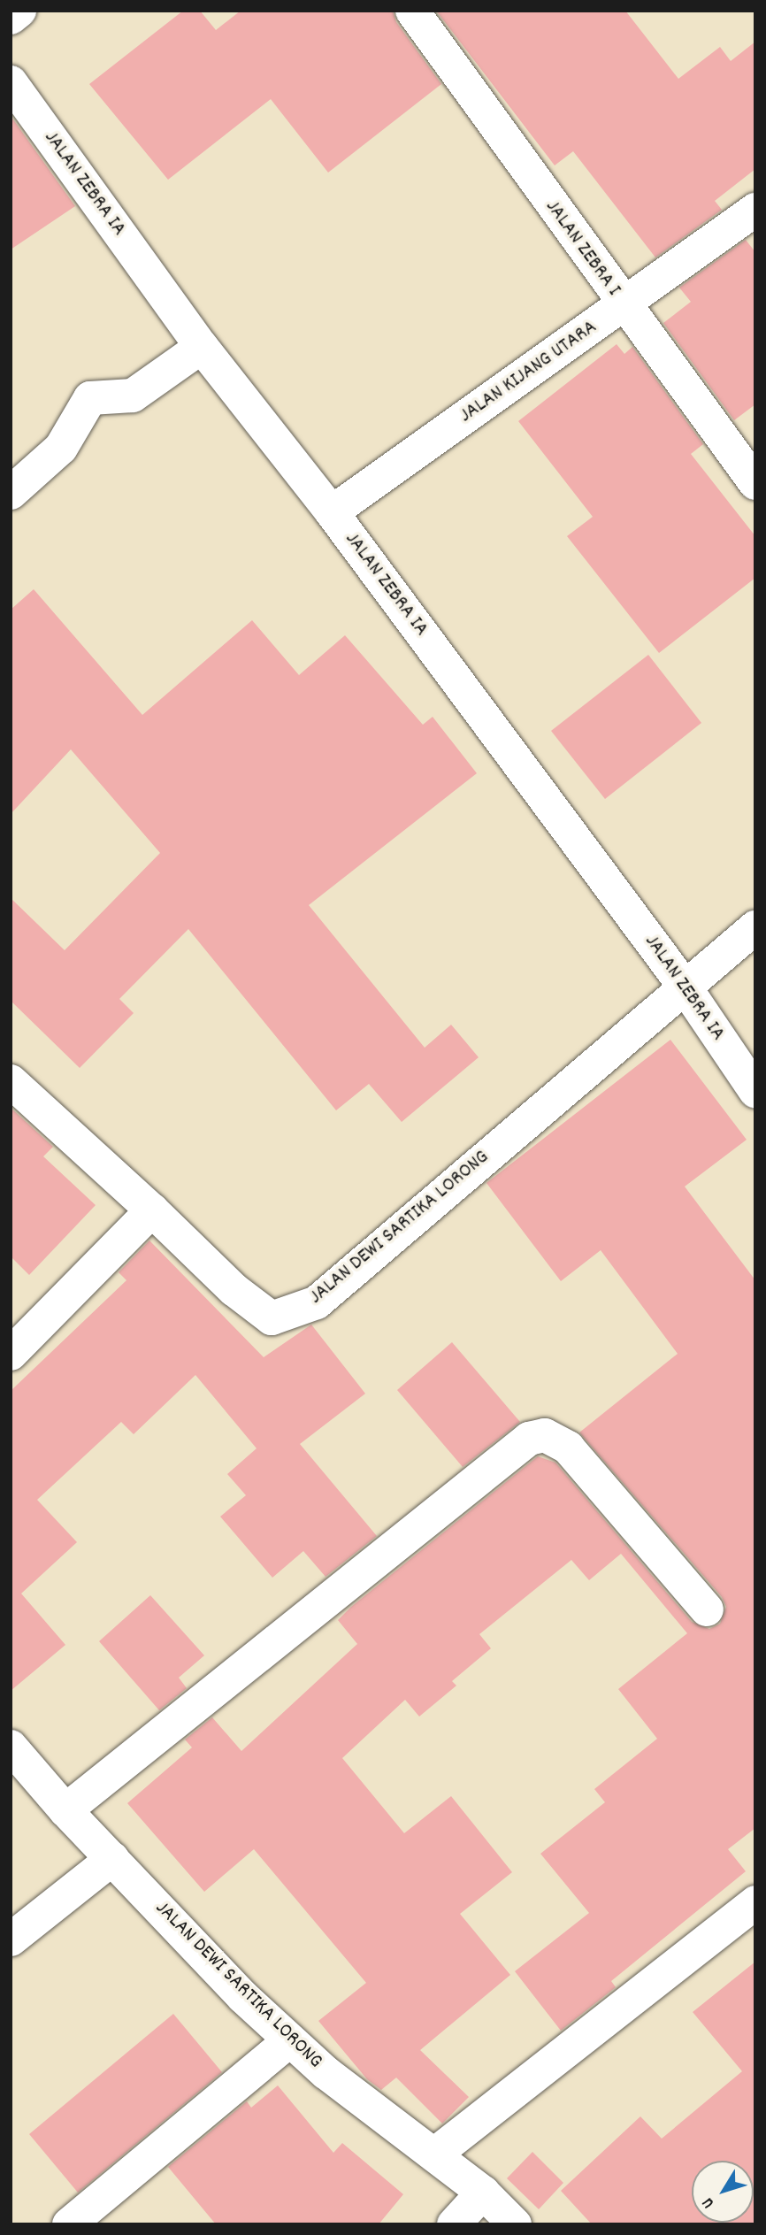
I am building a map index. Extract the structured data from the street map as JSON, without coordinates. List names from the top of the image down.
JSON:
{
  "streets": {
    "street": [
      "JALAN ZEBRA IA",
      "JALAN ZEBRA I",
      "JALAN KIJANG UTARA",
      "JALAN DEWI SARTIKA LORONG"
    ]
  },
  "crossings": [
    ["JALAN ZEBRA IA", "JALAN KIJANG UTARA"],
    ["JALAN ZEBRA IA", "JALAN DEWI SARTIKA LORONG"],
    ["JALAN ZEBRA I", "JALAN KIJANG UTARA"]
  ],
  "north": "bottom left"
}
